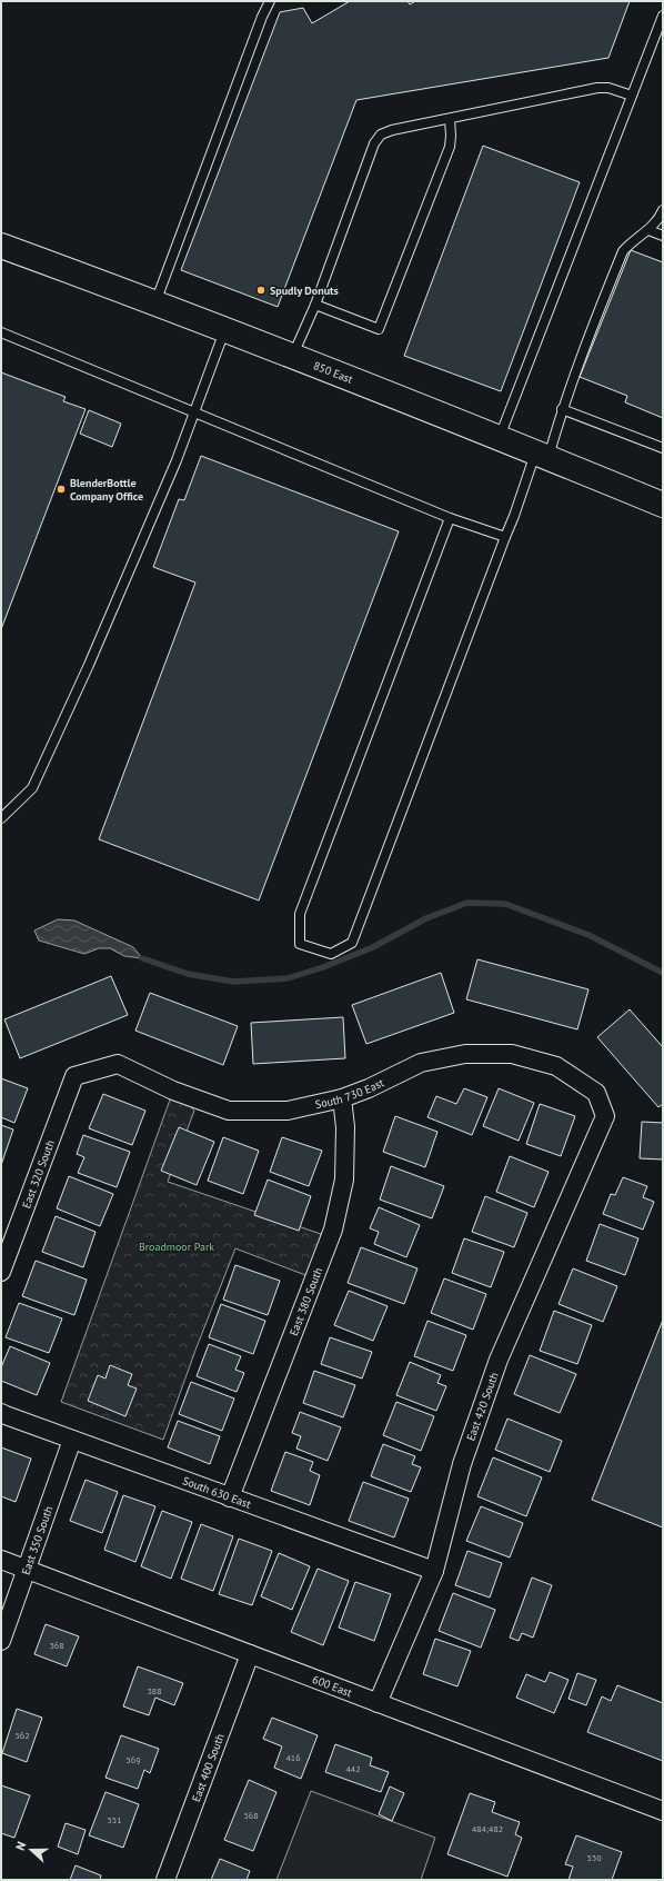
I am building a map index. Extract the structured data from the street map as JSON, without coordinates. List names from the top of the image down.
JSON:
{
  "streets": {
    "main road": ["850 East"],
    "street": [
      "South 730 East",
      "East 320 South",
      "East 380 South",
      "East 420 South",
      "South 630 East",
      "East 350 South",
      "600 East",
      "East 400 South"
    ]
  },
  "crossings": [
    ["South 730 East", "East 320 South"],
    ["South 730 East", "East 380 South"],
    ["South 730 East", "East 420 South"],
    ["East 380 South", "South 630 East"],
    ["East 420 South", "South 630 East"],
    ["East 420 South", "600 East"],
    ["South 630 East", "East 350 South"],
    ["East 350 South", "600 East"],
    ["600 East", "East 400 South"]
  ],
  "parks": ["Broadmoor Park"],
  "places": ["Spudly Donuts", "BlenderBottle Company Office"],
  "house_numbers": [
    "368",
    "388",
    "562",
    "416",
    "569",
    "442",
    "568",
    "551",
    "484;482",
    "530"
  ],
  "north": "left"
}
